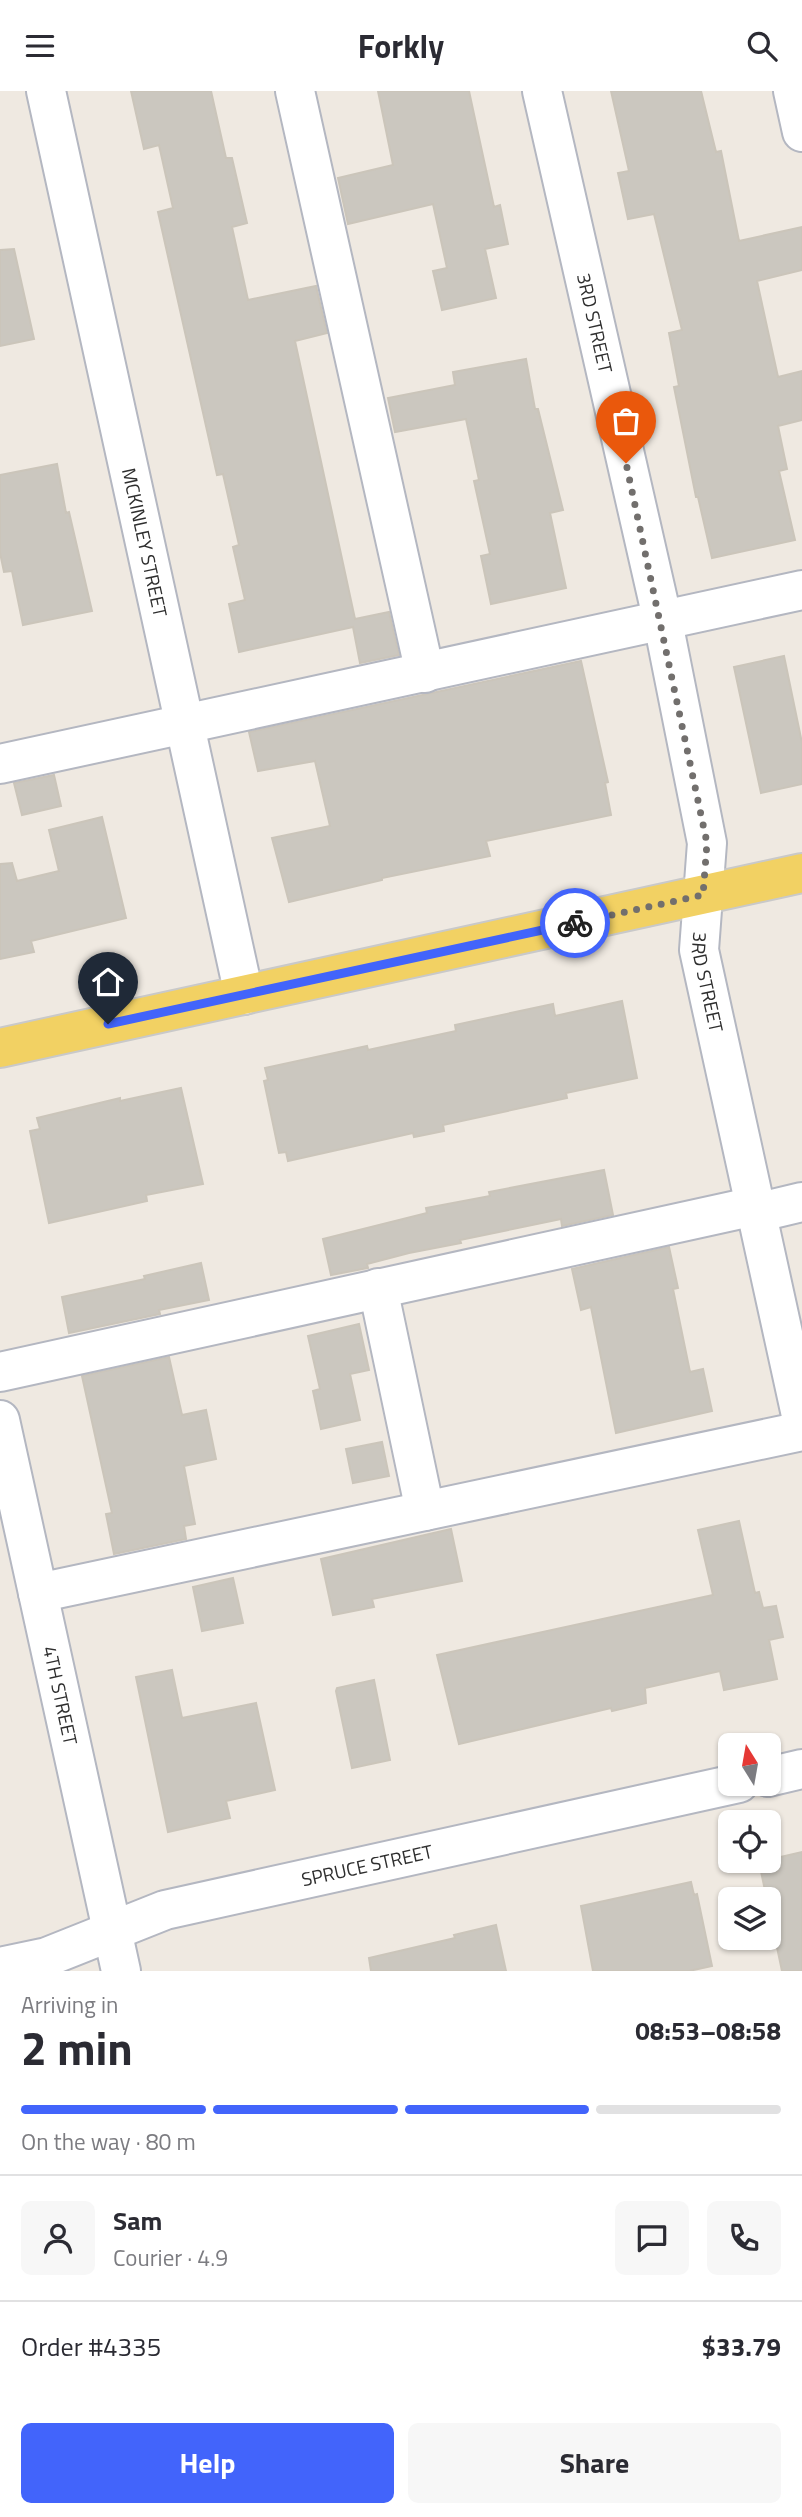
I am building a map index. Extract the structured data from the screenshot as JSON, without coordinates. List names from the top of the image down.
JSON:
{
  "streets": {
    "street": [
      "3RD STREET",
      "MCKINLEY STREET",
      "4TH STREET",
      "SPRUCE STREET"
    ]
  },
  "crossings": [
    ["4TH STREET", "SPRUCE STREET"]
  ],
  "north": "top",
  "page": {
    "header": "Forkly",
    "heading": ["2 min", "Arriving in", "08:53–08:58"],
    "panel": [
      "Sam",
      "Courier · 4.9",
      "Order #4335",
      "$33.79"
    ],
    "bar": "On the way · 80 m",
    "buttons": ["Help", "Share"]
  }
}
